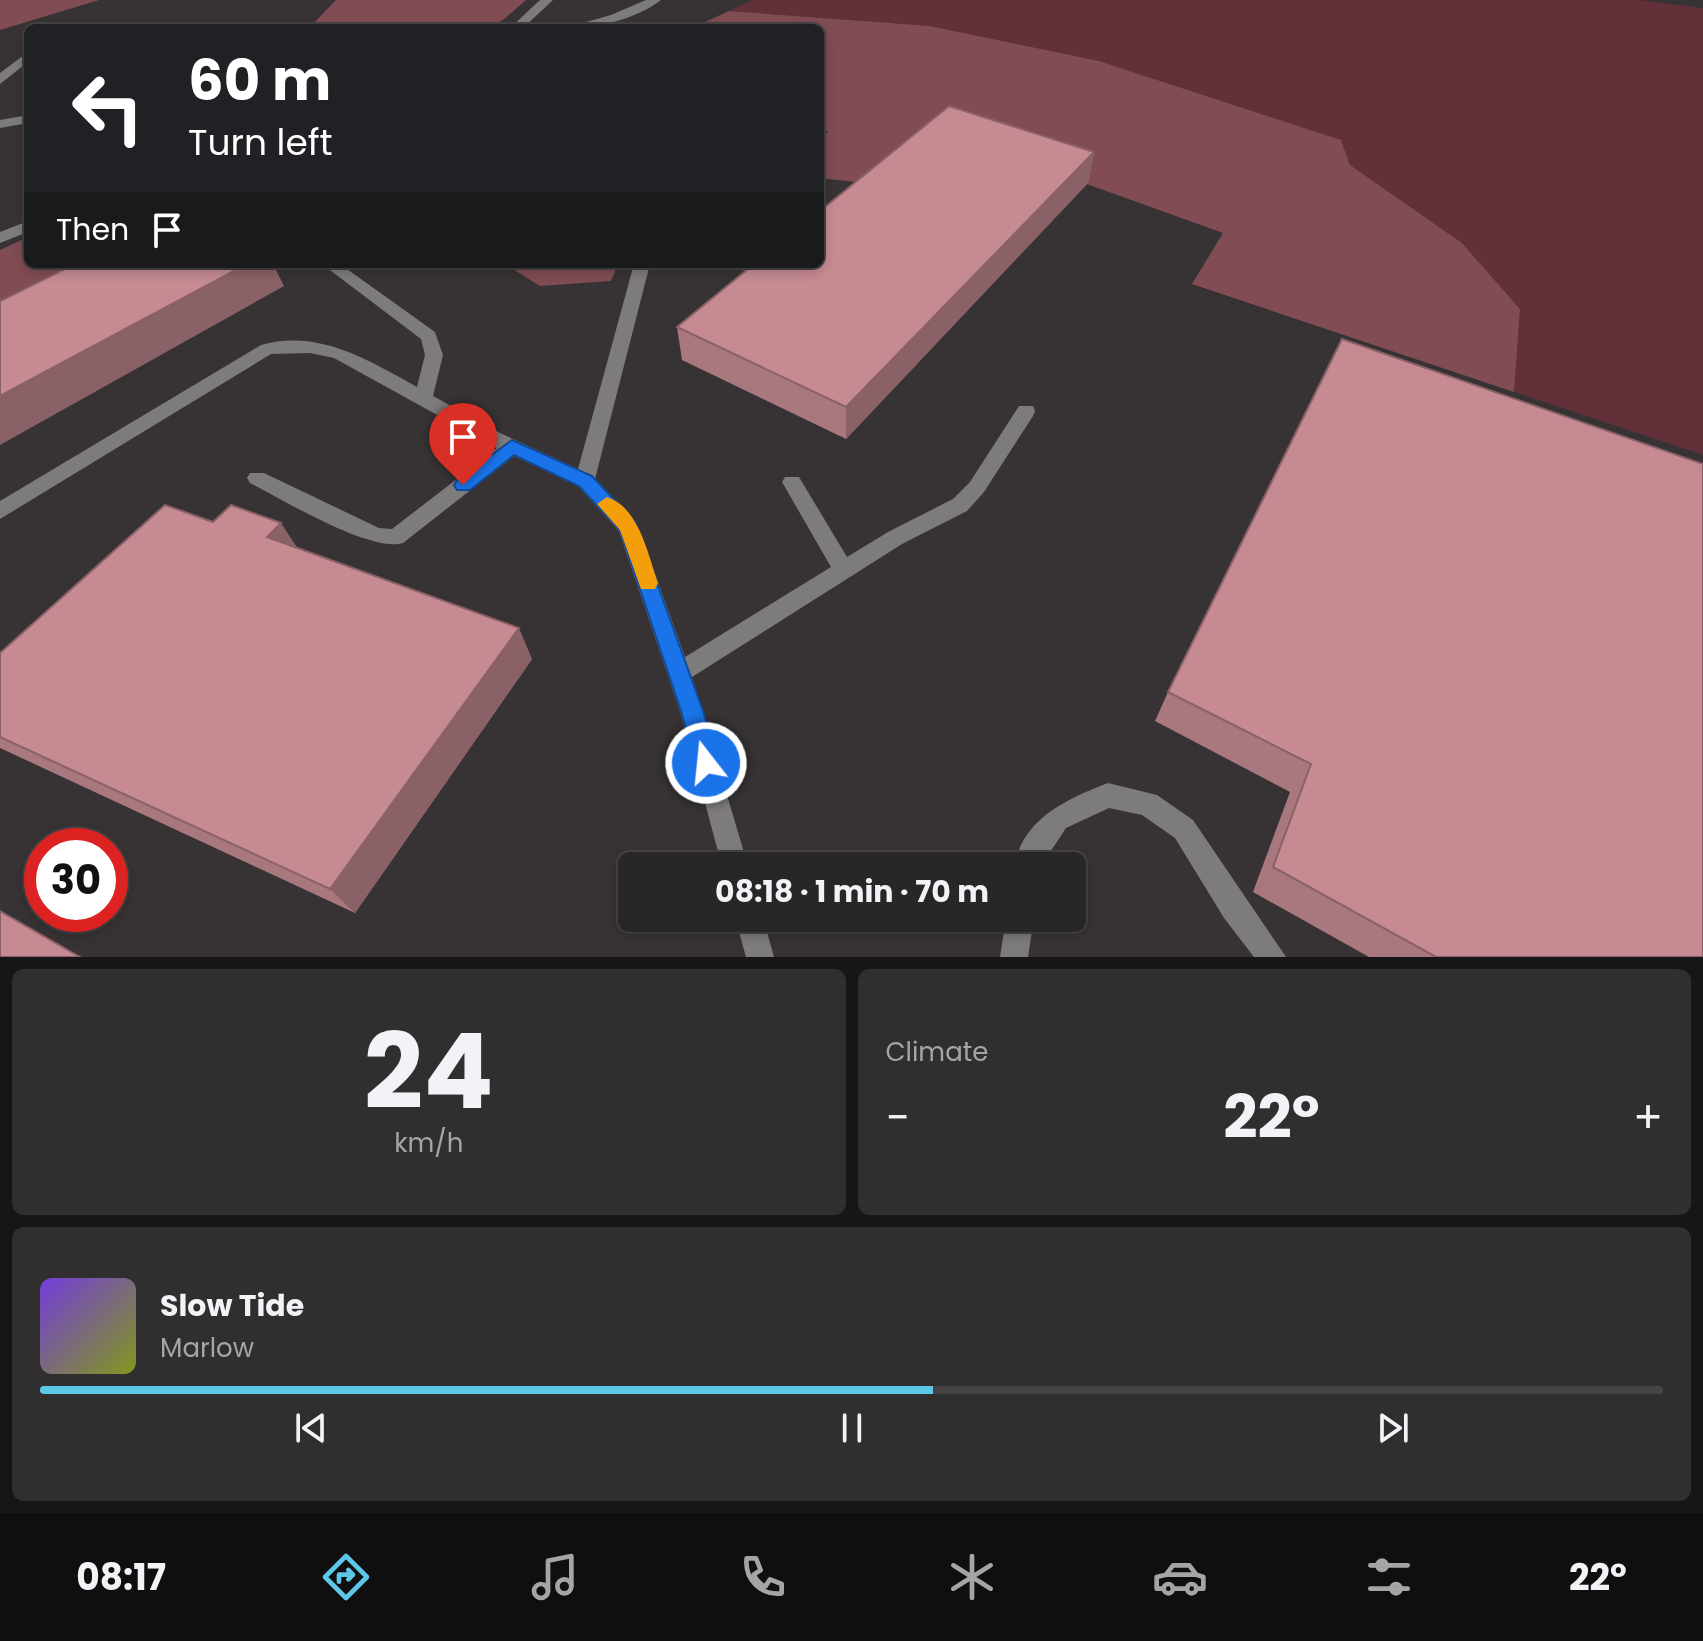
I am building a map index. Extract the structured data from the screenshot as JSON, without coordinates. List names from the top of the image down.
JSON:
{
  "page": {
    "turn": ["60 m", "Turn left"],
    "then": "Then",
    "limit": "30",
    "trip": "08:18 · 1 min · 70 m",
    "tile": [
      ["24", "km/h"],
      "Climate"
    ],
    "heat": ["−", "22°", "+"],
    "song": ["Slow Tide", "Marlow"],
    "tabs": ["08:17", "22°"]
  }
}
